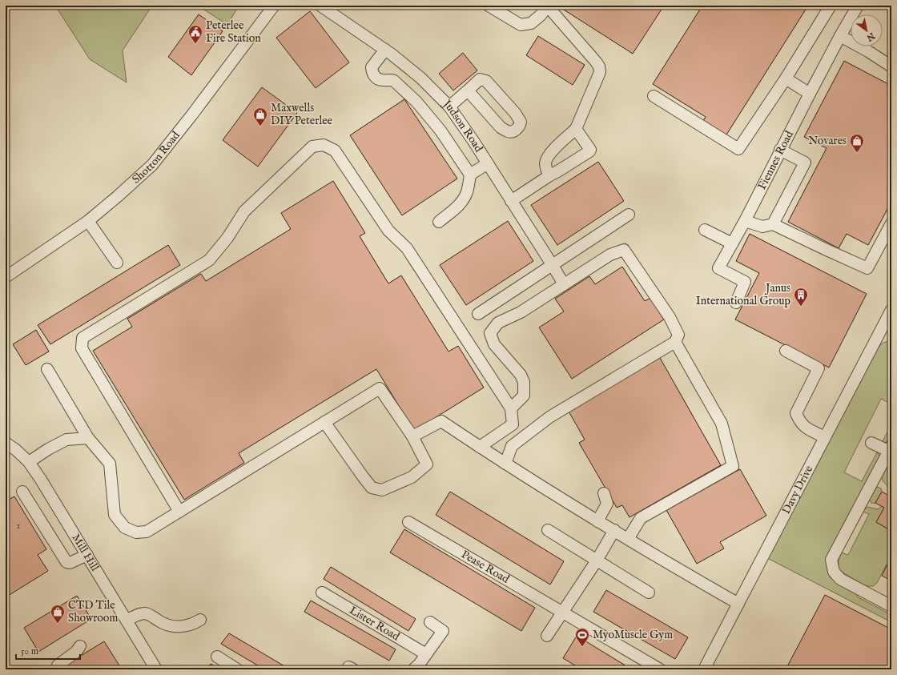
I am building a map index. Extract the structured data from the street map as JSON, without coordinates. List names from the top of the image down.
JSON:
{
  "streets": {
    "street": [
      "Judson Road",
      "Shotton Road",
      "Fiennes Road",
      "Davy Drive",
      "Mill Hill",
      "Pease Road",
      "Lister Road"
    ]
  },
  "places": {
    "public building": ["Peterlee Fire Station"],
    "shop": ["Maxwells DIY Peterlee", "Novares", "CTD Tile Showroom"],
    "building": ["Janus International Group"],
    "sports": ["MyoMuscle Gym"]
  },
  "house_numbers": ["1"],
  "scale_bar": "50 m",
  "north": "bottom right"
}
